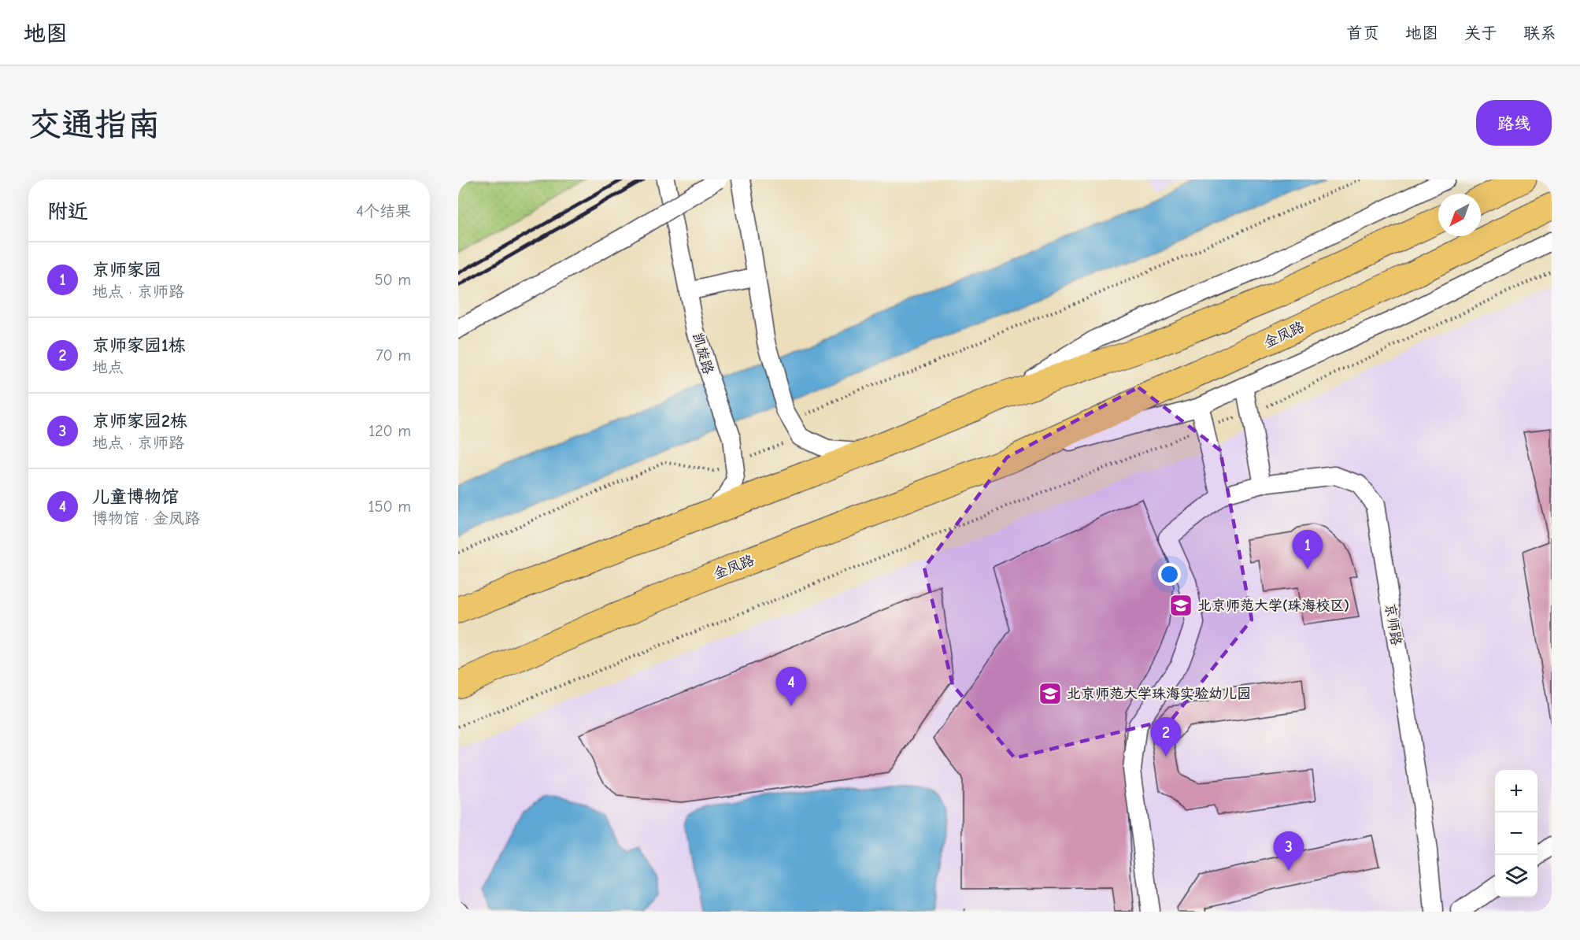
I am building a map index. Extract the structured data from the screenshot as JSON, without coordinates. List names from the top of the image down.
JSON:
{
  "streets": {
    "highway": ["金凤路"],
    "street": ["凯旋路", "京师路"]
  },
  "places": {
    "school or university": ["北京师范大学(珠海校区)", "北京师范大学珠海实验幼儿园"]
  },
  "north": "bottom left",
  "page": {
    "header": "地图",
    "nav": [
      "首页",
      "地图",
      "关于",
      "联系"
    ],
    "buttons": "路线",
    "title": "交通指南",
    "heading": ["附近", "4个结果"],
    "list": [
      {
        "mark": "1",
        "name": "京师家园",
        "note": "地点 · 京师路",
        "value": "50 m"
      },
      {
        "mark": "2",
        "name": "京师家园1栋",
        "note": "地点",
        "value": "70 m"
      },
      {
        "mark": "3",
        "name": "京师家园2栋",
        "note": "地点 · 京师路",
        "value": "120 m"
      },
      {
        "mark": "4",
        "name": "儿童博物馆",
        "note": "博物馆 · 金凤路",
        "value": "150 m"
      }
    ],
    "pins": [
      "1",
      "4",
      "2",
      "3"
    ],
    "map_buttons": ["+", "−"]
  }
}
